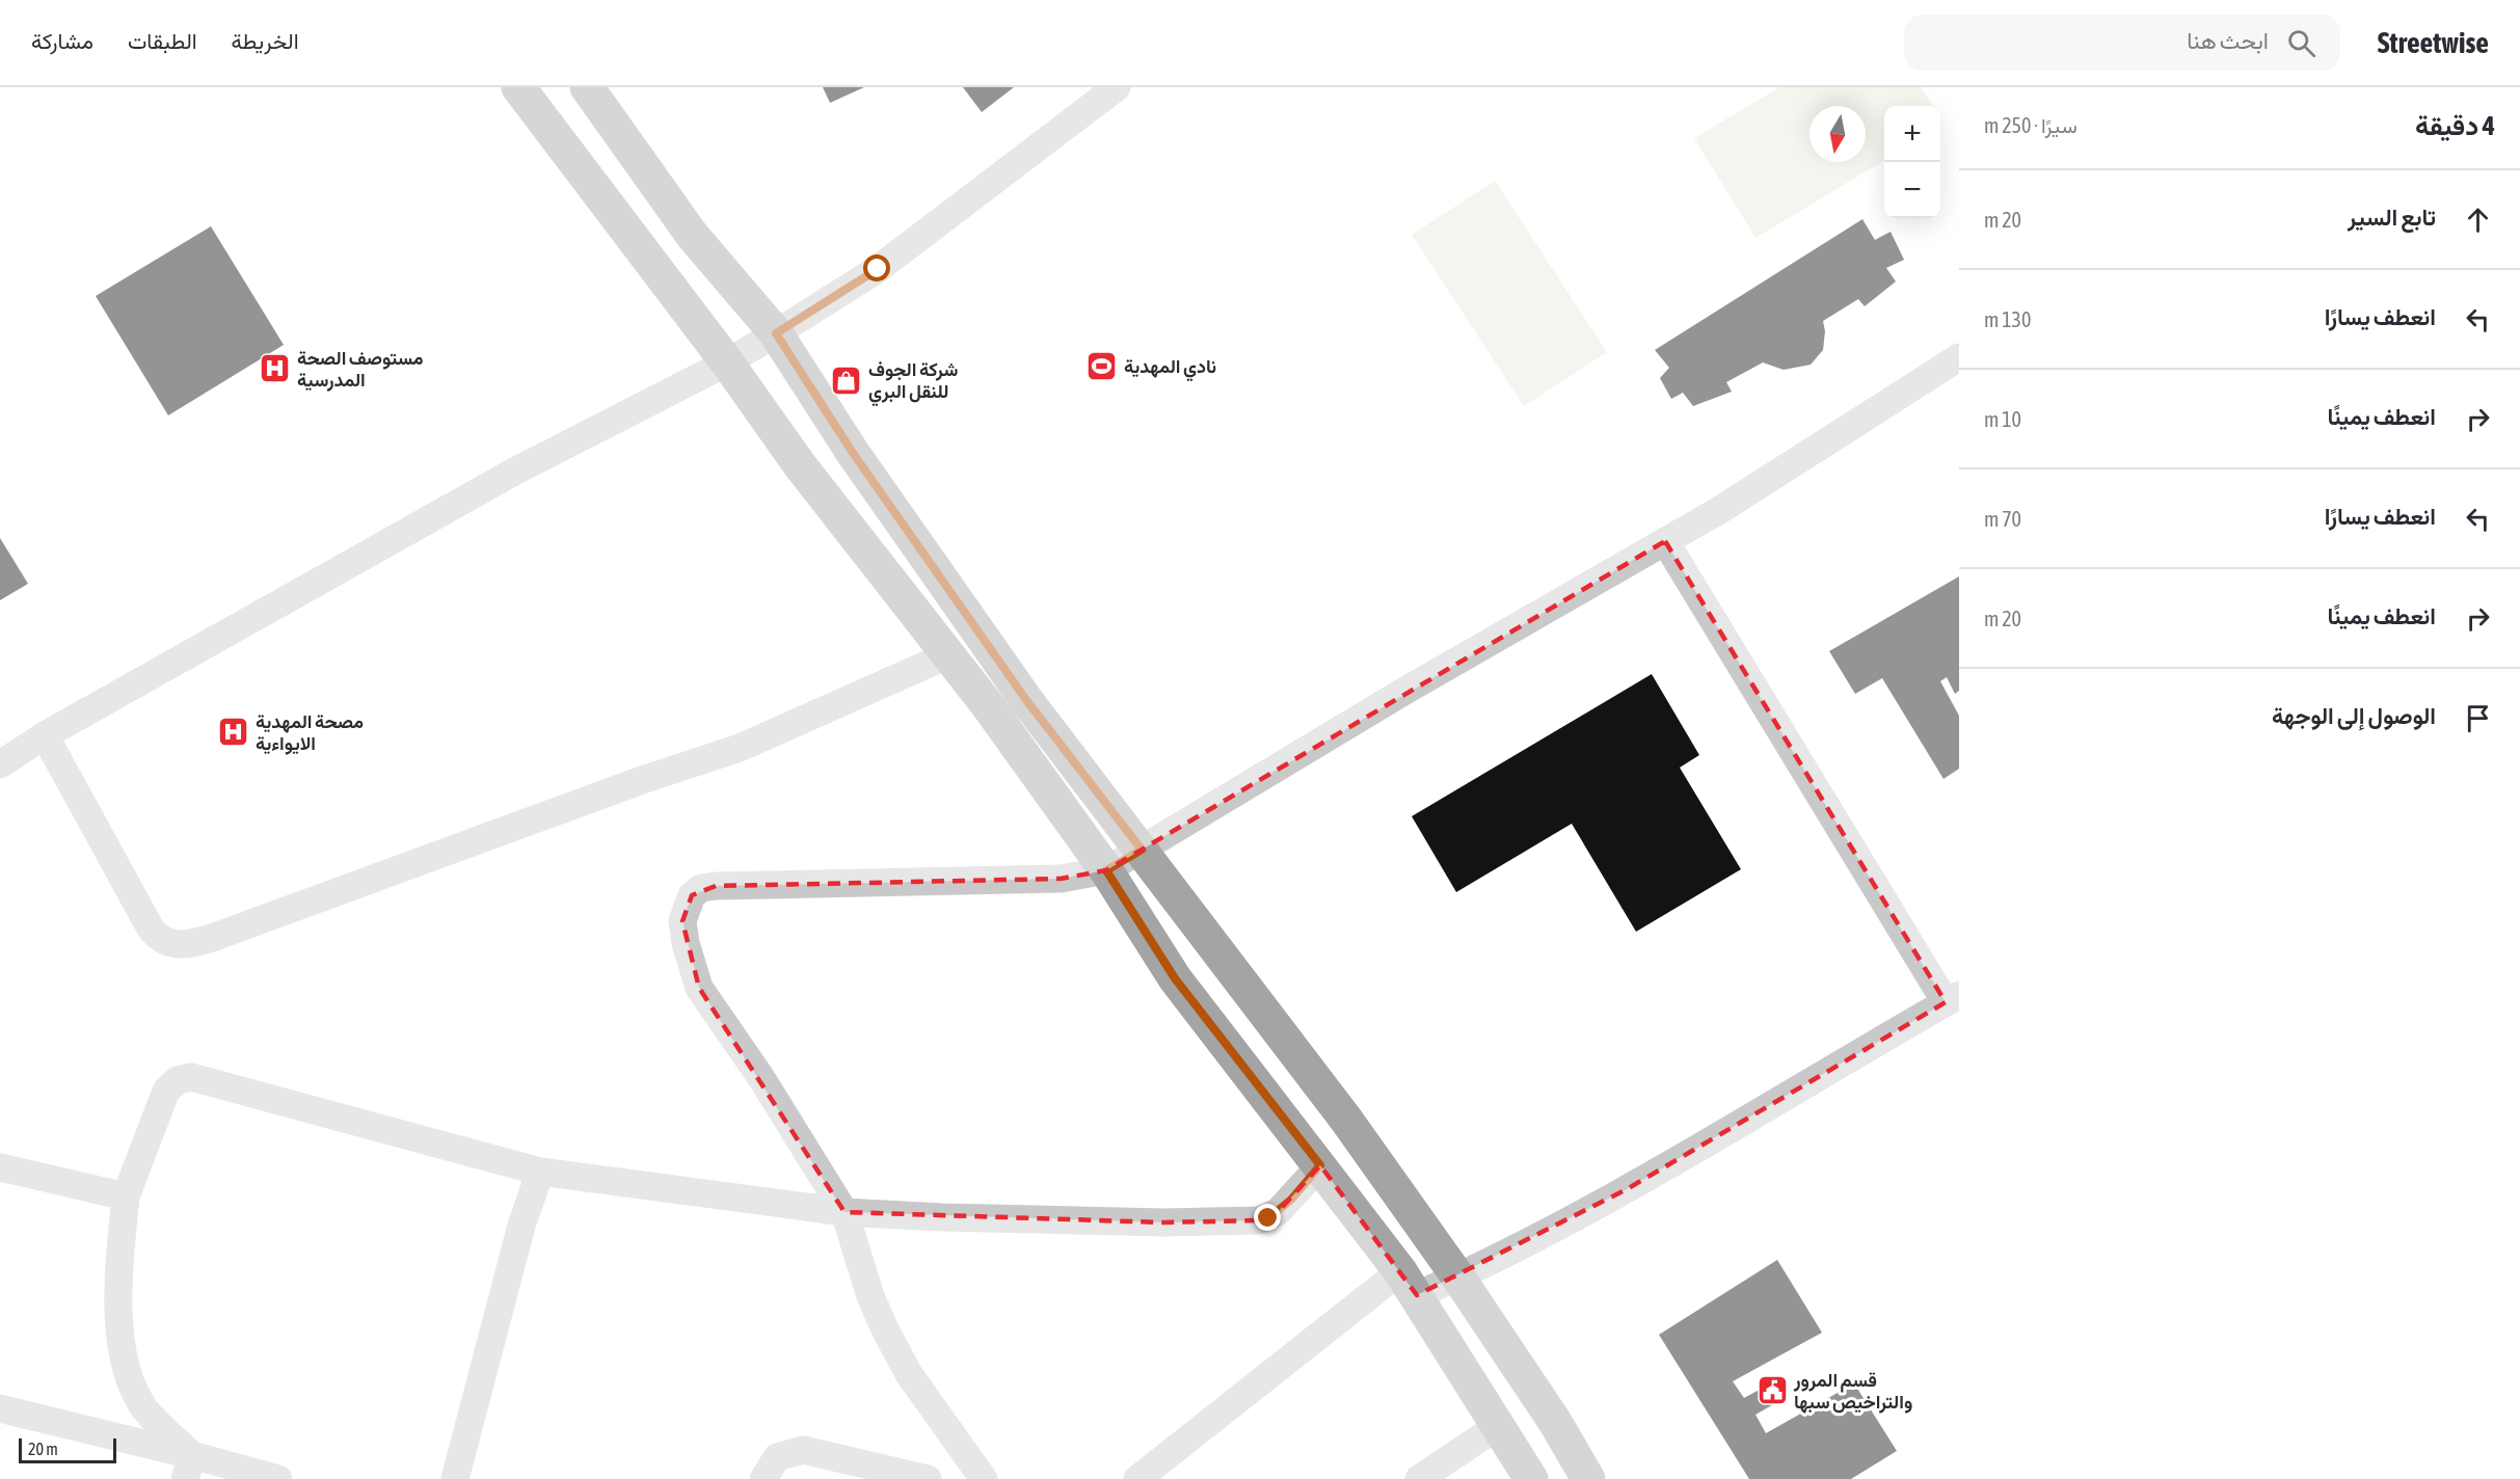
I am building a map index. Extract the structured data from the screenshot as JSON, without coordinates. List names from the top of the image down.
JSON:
{
  "places": {
    "sports": ["نادي المهدية"],
    "hospital": ["مستوصف الصحة المدرسية", "مصحة المهدية الايواءية"],
    "shop": ["شركة الجوف للنقل البري"],
    "public building": ["قسم المرور والتراخيص سبها"]
  },
  "scale_bar": "20 m",
  "north": "bottom",
  "page": {
    "header": "Streetwise",
    "search": "ابحث هنا",
    "nav": ["الخريطة", "الطبقات", "مشاركة"],
    "heading": ["4 دقيقة", "سيرًا · 250 m"],
    "map_buttons": ["+", "−"],
    "list": [
      ["تابع السير", "20 m"],
      ["انعطف يسارًا", "130 m"],
      ["انعطف يمينًا", "10 m"],
      ["انعطف يسارًا", "70 m"],
      ["انعطف يمينًا", "20 m"],
      "الوصول إلى الوجهة"
    ],
    "scale": "20 m"
  }
}
